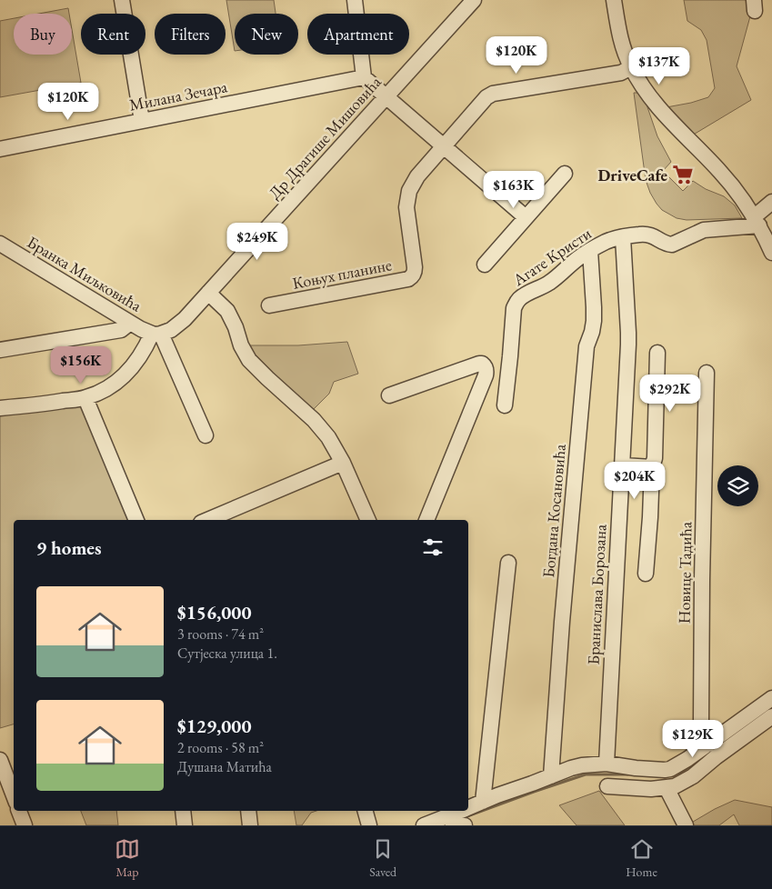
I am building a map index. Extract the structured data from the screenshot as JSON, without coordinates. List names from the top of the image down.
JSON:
{
  "streets": {
    "street": [
      "Милана Зечара",
      "Др Драгише Мишовића",
      "Агате Кристи",
      "Бранка Миљковића",
      "Коњух планине",
      "Богдана Косановића",
      "Новице Тадића",
      "Бранислава Борозана"
    ]
  },
  "crossings": [
    ["Др Драгише Мишовића", "Бранка Миљковића"],
    ["Агате Кристи", "Богдана Косановића"],
    ["Агате Кристи", "Бранислава Борозана"]
  ],
  "places": {
    "supermarket": ["DriveCafe"]
  },
  "page": {
    "chip": [
      "Buy",
      "Rent",
      "Filters",
      "New",
      "Apartment"
    ],
    "price": [
      "$120K",
      "$137K",
      "$120K",
      "$163K",
      "$249K",
      "$156K",
      "$292K",
      "$204K",
      "$129K"
    ],
    "heading": "9 homes",
    "list": [
      {
        "name": "$156,000",
        "note": "3 rooms · 74 m² · Сутјеска улица 1."
      },
      {
        "name": "$129,000",
        "note": "2 rooms · 58 m² · Душана Матића"
      }
    ],
    "tabs": ["Map", "Saved", "Home"]
  }
}
